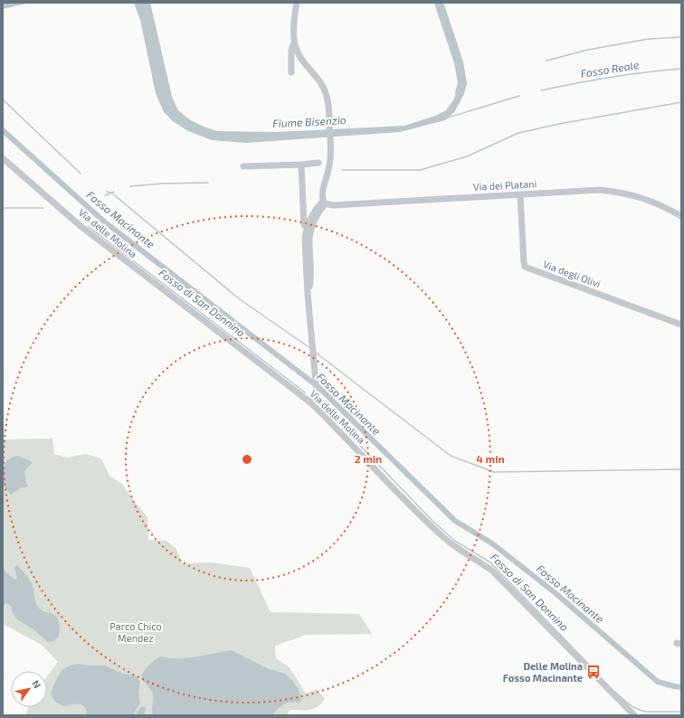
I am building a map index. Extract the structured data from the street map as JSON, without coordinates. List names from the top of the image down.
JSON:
{
  "streets": {
    "street": ["Via dei Platani", "Via delle Molina", "Via degli Olivi"]
  },
  "crossings": [
    ["Via dei Platani", "Via degli Olivi"]
  ],
  "water": [
    "Fosso Reale",
    "Fiume Bisenzio",
    "Fosso Macinante",
    "Fosso di San Donnino"
  ],
  "parks": ["Parco Chico Mendez"],
  "places": {
    "bus stop": ["Delle Molina Fosso Macinante"]
  },
  "north": "top right",
  "rings": ["2 min", "4 min"]
}
